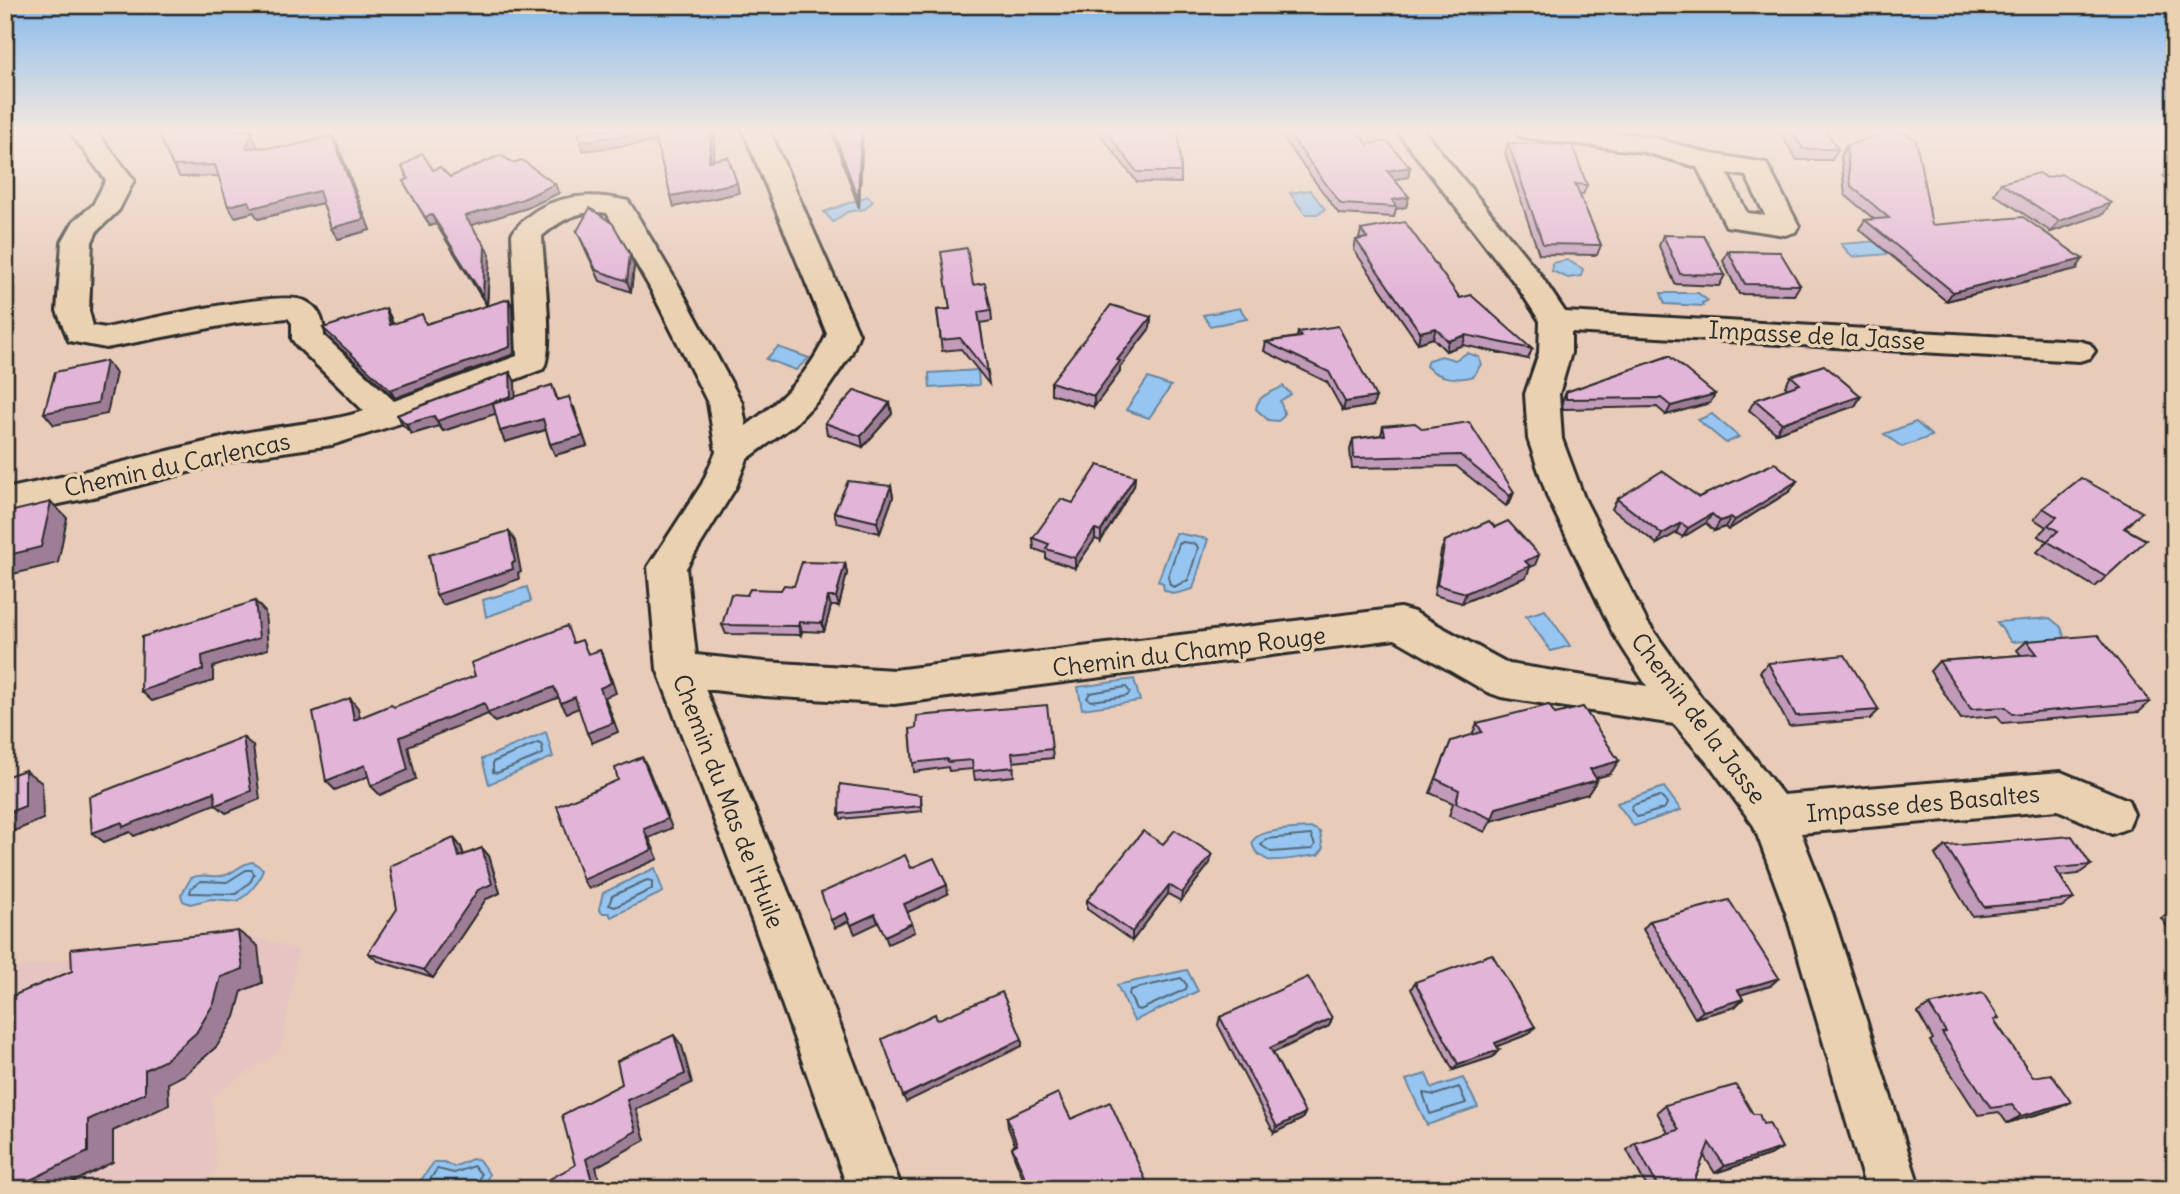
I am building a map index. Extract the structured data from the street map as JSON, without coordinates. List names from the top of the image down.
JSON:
{
  "streets": {
    "street": [
      "Impasse de la Jasse",
      "Chemin du Carlencas",
      "Chemin du Champ Rouge",
      "Chemin de la Jasse",
      "Chemin du Mas de l'Huile",
      "Impasse des Basaltes"
    ]
  },
  "crossings": [
    ["Impasse de la Jasse", "Chemin de la Jasse"],
    ["Chemin du Champ Rouge", "Chemin de la Jasse"],
    ["Chemin du Champ Rouge", "Chemin du Mas de l'Huile"],
    ["Chemin de la Jasse", "Impasse des Basaltes"]
  ]
}
